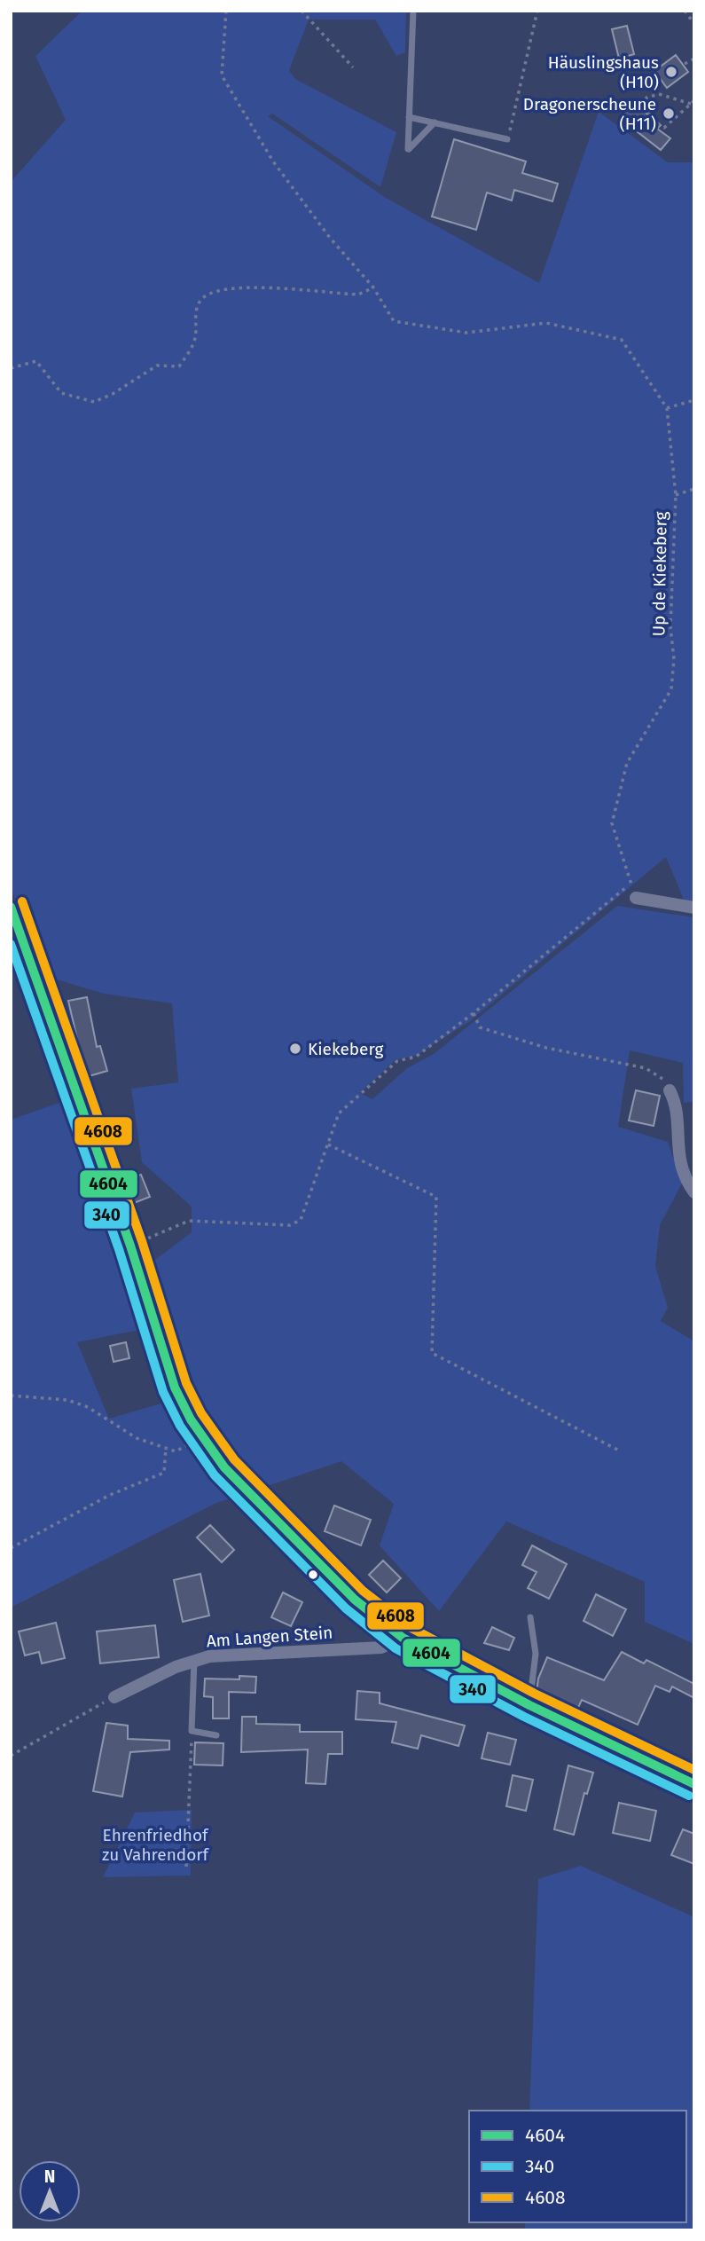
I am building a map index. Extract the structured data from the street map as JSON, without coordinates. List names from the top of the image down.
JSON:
{
  "streets": {
    "street": ["Am Langen Stein"],
    "path": ["Up de Kiekeberg"]
  },
  "parks": ["Ehrenfriedhof zu Vahrendorf"],
  "places": ["Häuslingshaus (H10)", "Dragonerscheune (H11)", "Kiekeberg"],
  "lines": ["transit line 4608", "transit line 4604", "transit line 340"],
  "legend": ["4604", "340", "4608"],
  "north": "top"
}
